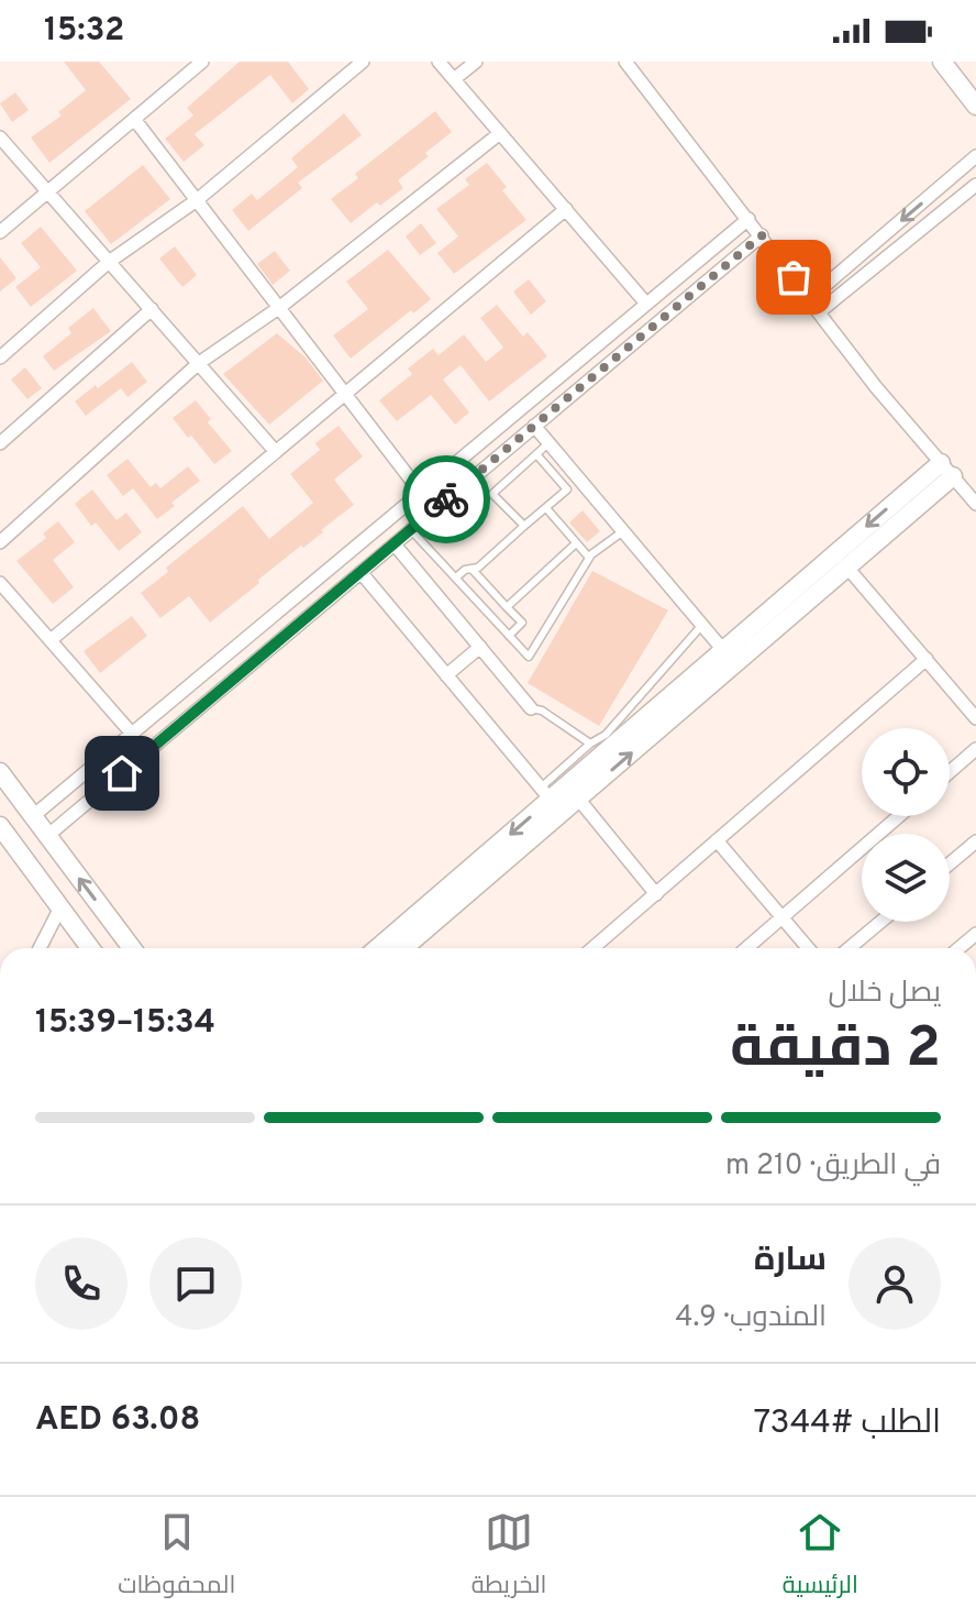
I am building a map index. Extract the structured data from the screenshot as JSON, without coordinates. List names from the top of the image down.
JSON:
{
  "page": {
    "status": "15:32",
    "heading": ["2 دقيقة", "يصل خلال", "15:34–15:39"],
    "panel": [
      "سارة",
      "المندوب · 4.9",
      "الطلب #7344",
      "AED 63.08"
    ],
    "bar": "في الطريق · 210 m",
    "tabs": ["الرئيسية", "الخريطة", "المحفوظات"]
  }
}
